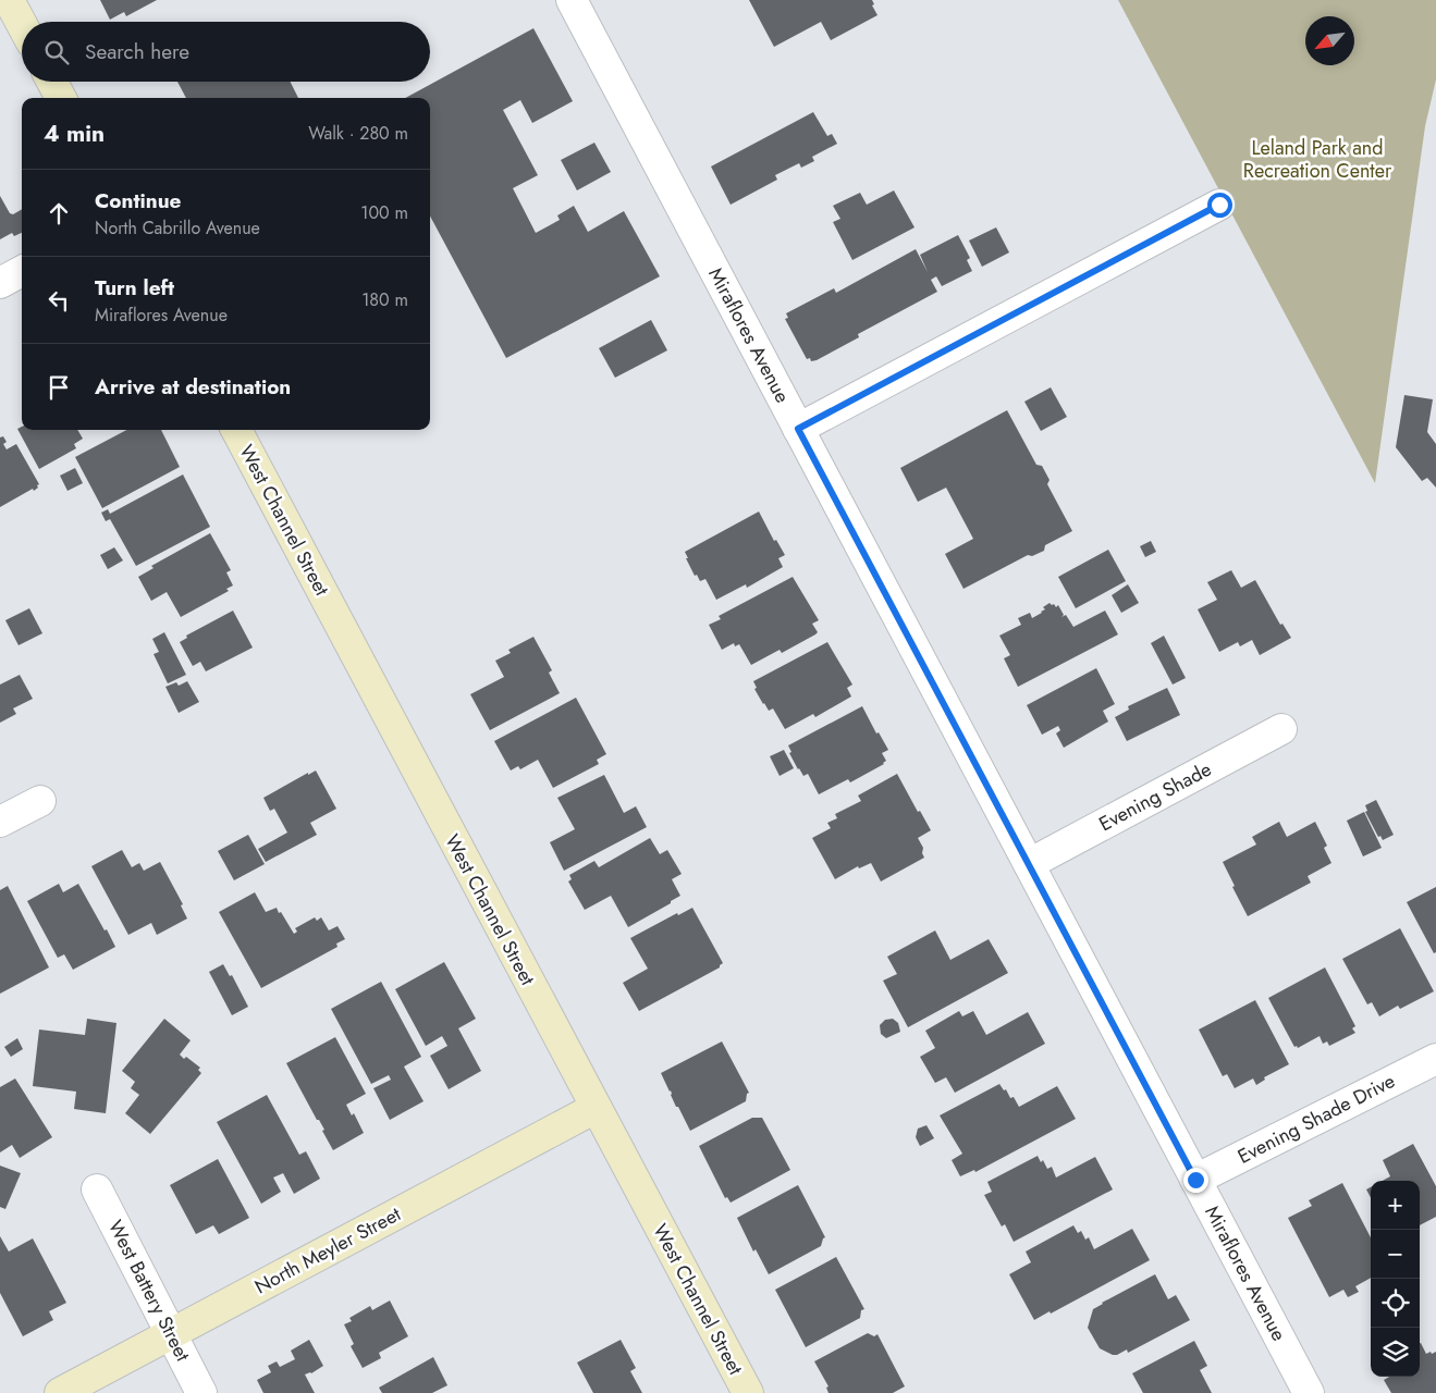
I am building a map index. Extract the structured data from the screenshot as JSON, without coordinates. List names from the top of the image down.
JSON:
{
  "streets": {
    "street": [
      "Miraflores Avenue",
      "West Channel Street",
      "Evening Shade",
      "Evening Shade Drive",
      "North Meyler Street",
      "West Battery Street"
    ]
  },
  "crossings": [
    ["Miraflores Avenue", "Evening Shade"],
    ["Miraflores Avenue", "Evening Shade Drive"],
    ["West Channel Street", "North Meyler Street"],
    ["North Meyler Street", "West Battery Street"]
  ],
  "parks": ["Leland Park and Recreation Center"],
  "north": "bottom left",
  "page": {
    "search": "Search here",
    "heading": ["4 min", "Walk · 280 m"],
    "list": [
      ["Continue", "North Cabrillo Avenue", "100 m"],
      ["Turn left", "Miraflores Avenue", "180 m"],
      "Arrive at destination"
    ],
    "map_buttons": ["+", "−"]
  }
}
